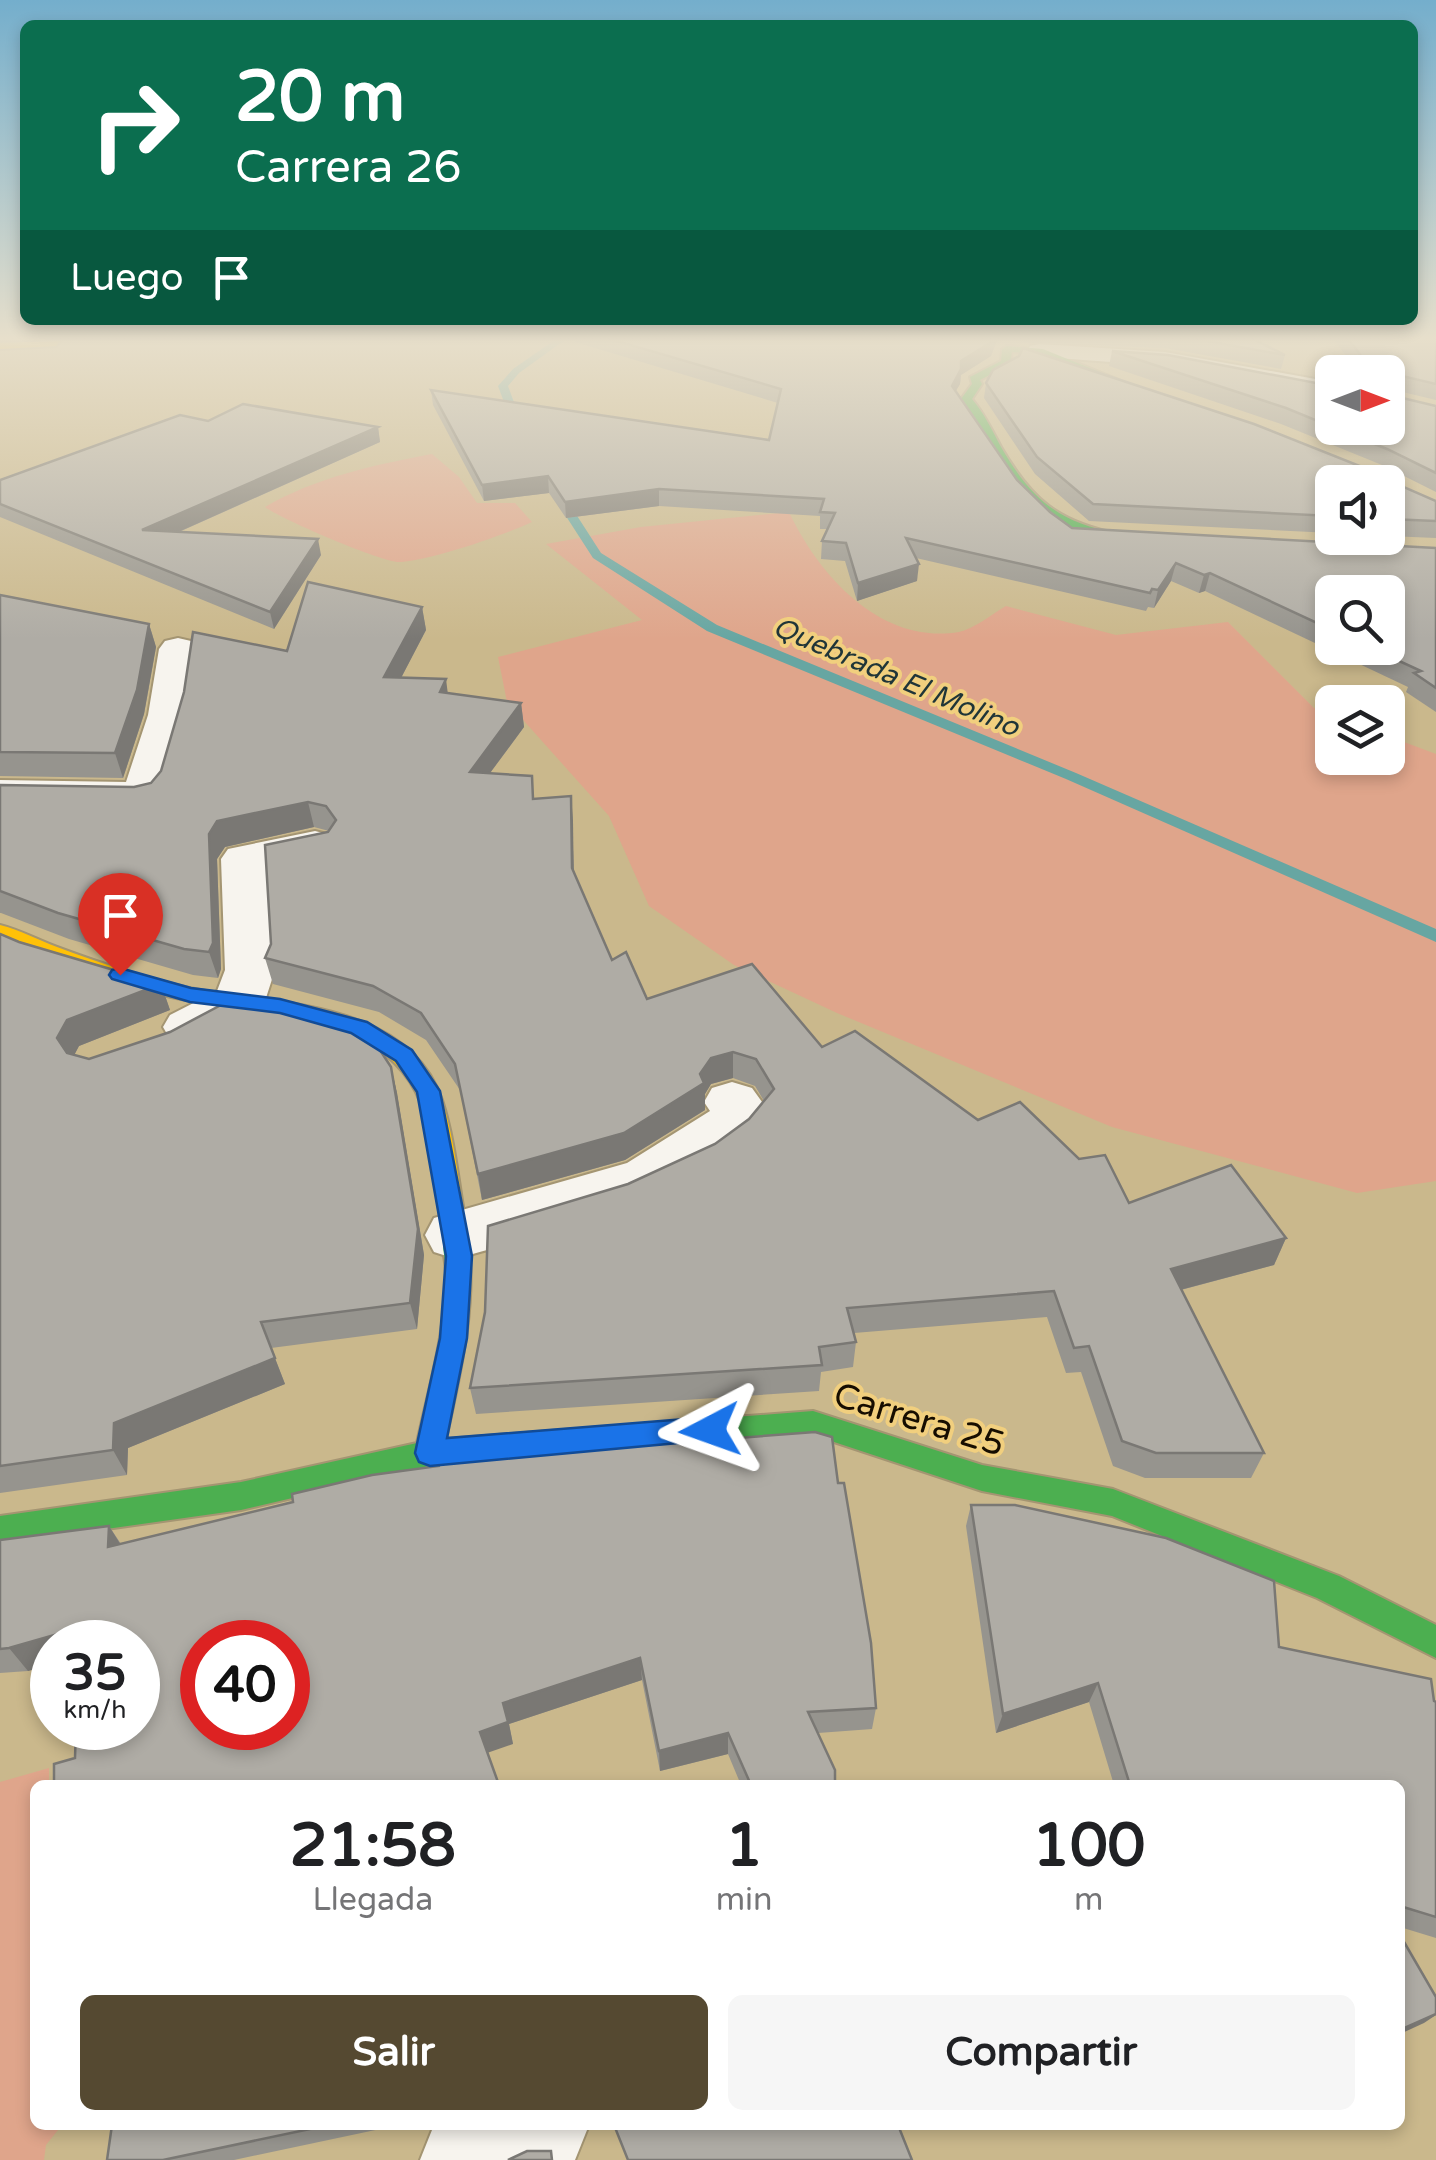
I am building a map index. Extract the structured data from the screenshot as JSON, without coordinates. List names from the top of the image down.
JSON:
{
  "streets": {
    "street": ["Carrera 25"]
  },
  "water": ["Quebrada El Molino"],
  "north": "right",
  "page": {
    "turn": ["20 m", "Carrera 26"],
    "then": "Luego",
    "speed": "35 km/h",
    "limit": "40",
    "eta": [
      "21:58",
      "Llegada",
      "1",
      "min",
      "100",
      "m"
    ],
    "buttons": ["Salir", "Compartir"]
  }
}
